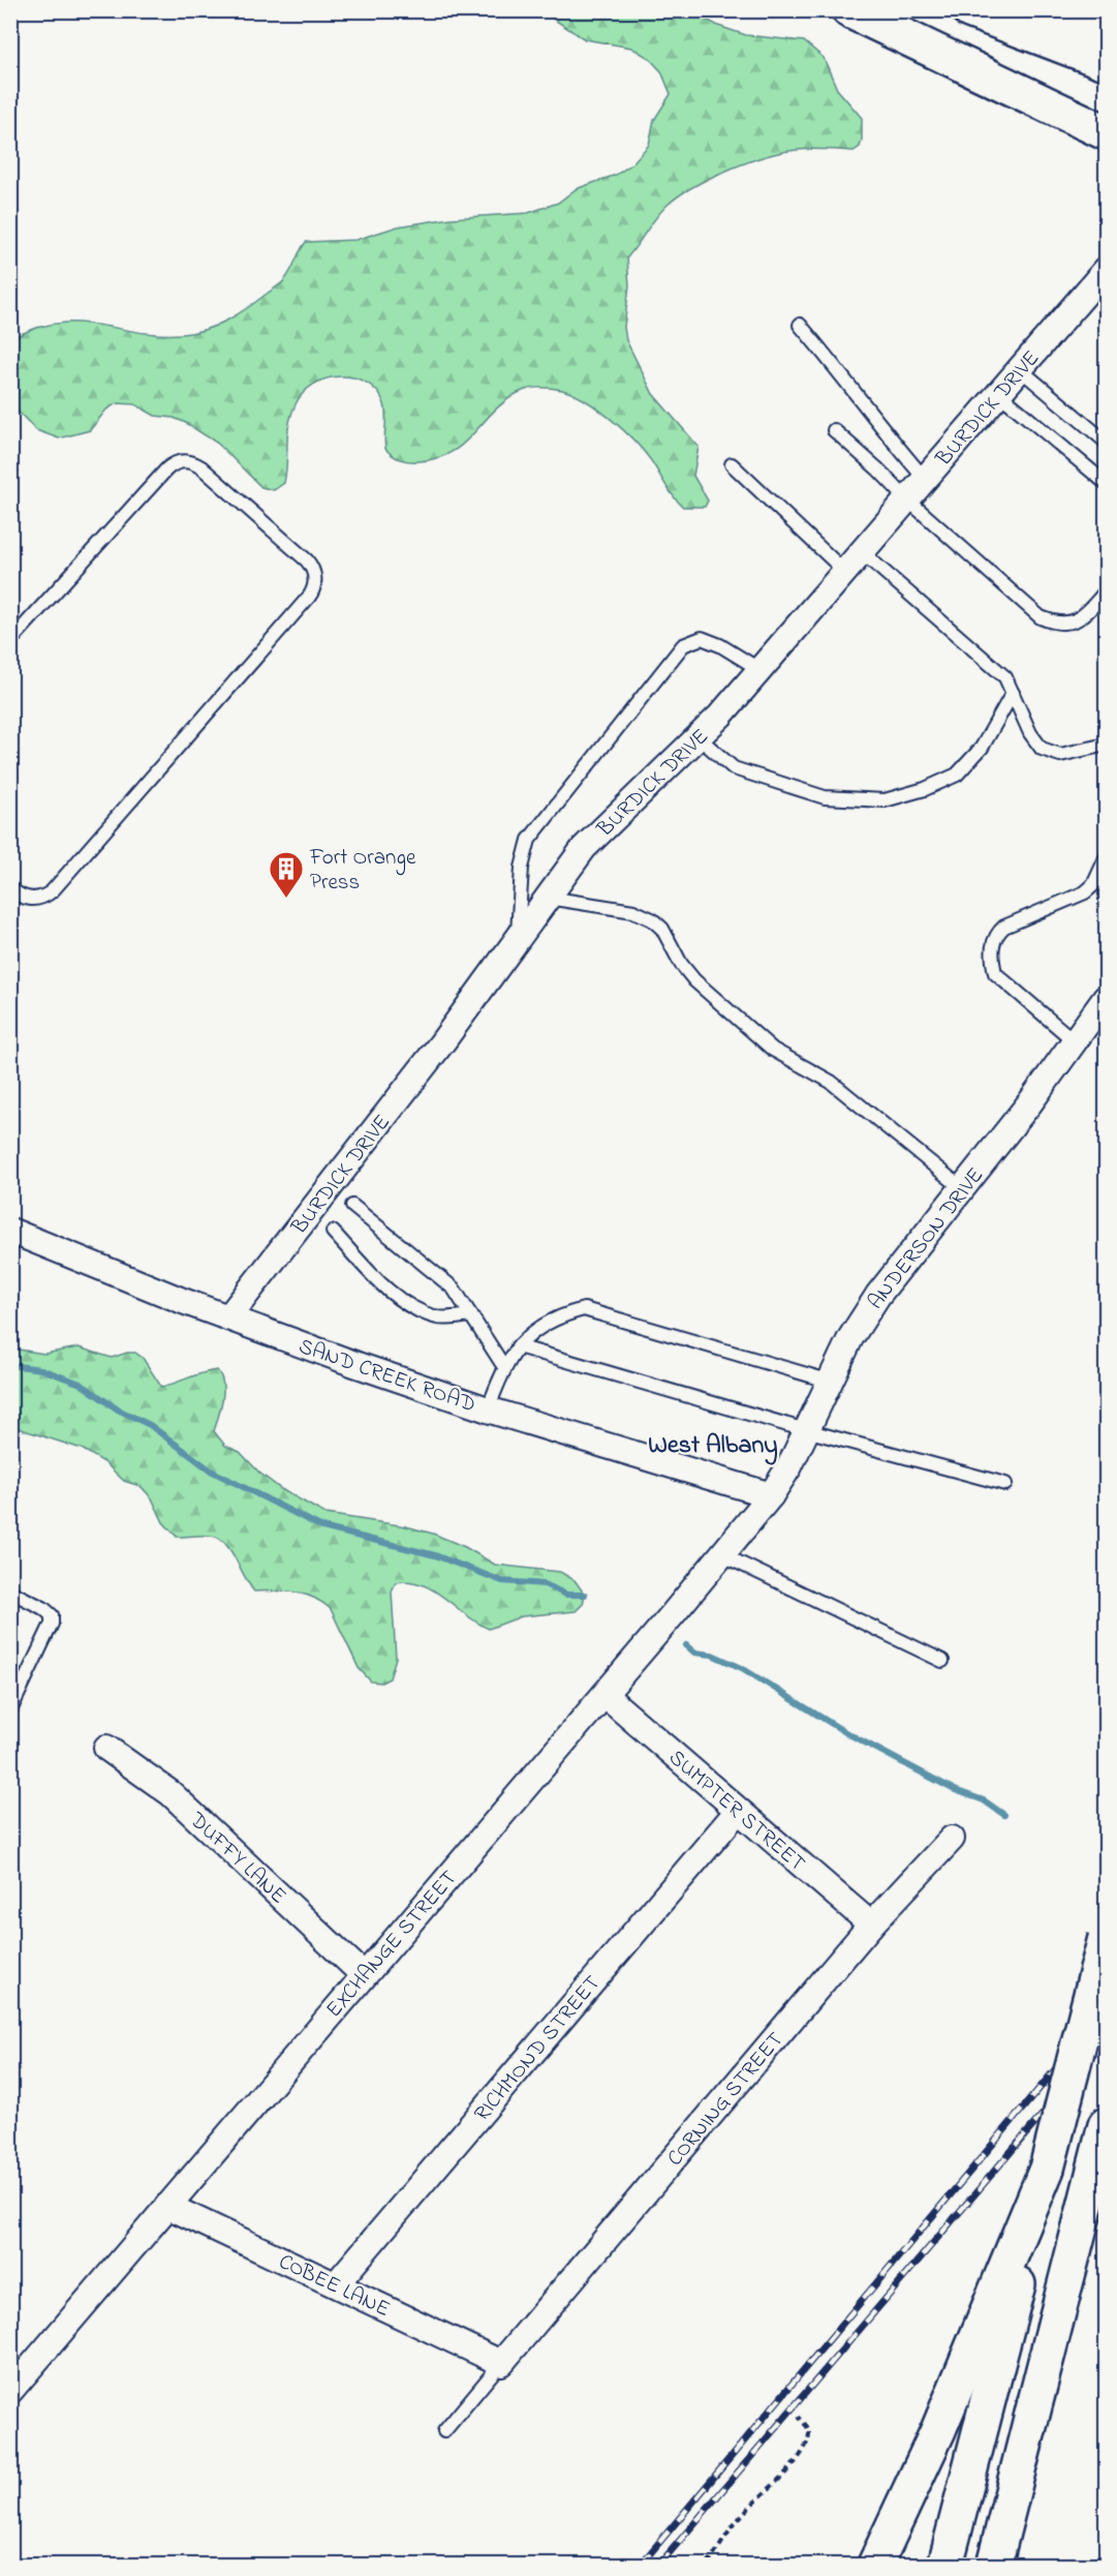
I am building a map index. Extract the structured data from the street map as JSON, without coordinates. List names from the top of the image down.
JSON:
{
  "streets": {
    "street": [
      "BURDICK DRIVE",
      "ANDERSON DRIVE",
      "SAND CREEK ROAD",
      "SUMPTER STREET",
      "DUFFY LANE",
      "EXCHANGE STREET",
      "RICHMOND STREET",
      "CORNING STREET",
      "COBEE LANE"
    ]
  },
  "crossings": [
    ["BURDICK DRIVE", "SAND CREEK ROAD"],
    ["ANDERSON DRIVE", "SAND CREEK ROAD"],
    ["ANDERSON DRIVE", "EXCHANGE STREET"],
    ["SAND CREEK ROAD", "EXCHANGE STREET"],
    ["SUMPTER STREET", "EXCHANGE STREET"],
    ["SUMPTER STREET", "RICHMOND STREET"],
    ["SUMPTER STREET", "CORNING STREET"],
    ["DUFFY LANE", "EXCHANGE STREET"],
    ["EXCHANGE STREET", "COBEE LANE"],
    ["RICHMOND STREET", "COBEE LANE"],
    ["CORNING STREET", "COBEE LANE"]
  ],
  "districts": ["West Albany"],
  "places": {
    "building": ["Fort Orange Press"]
  }
}
